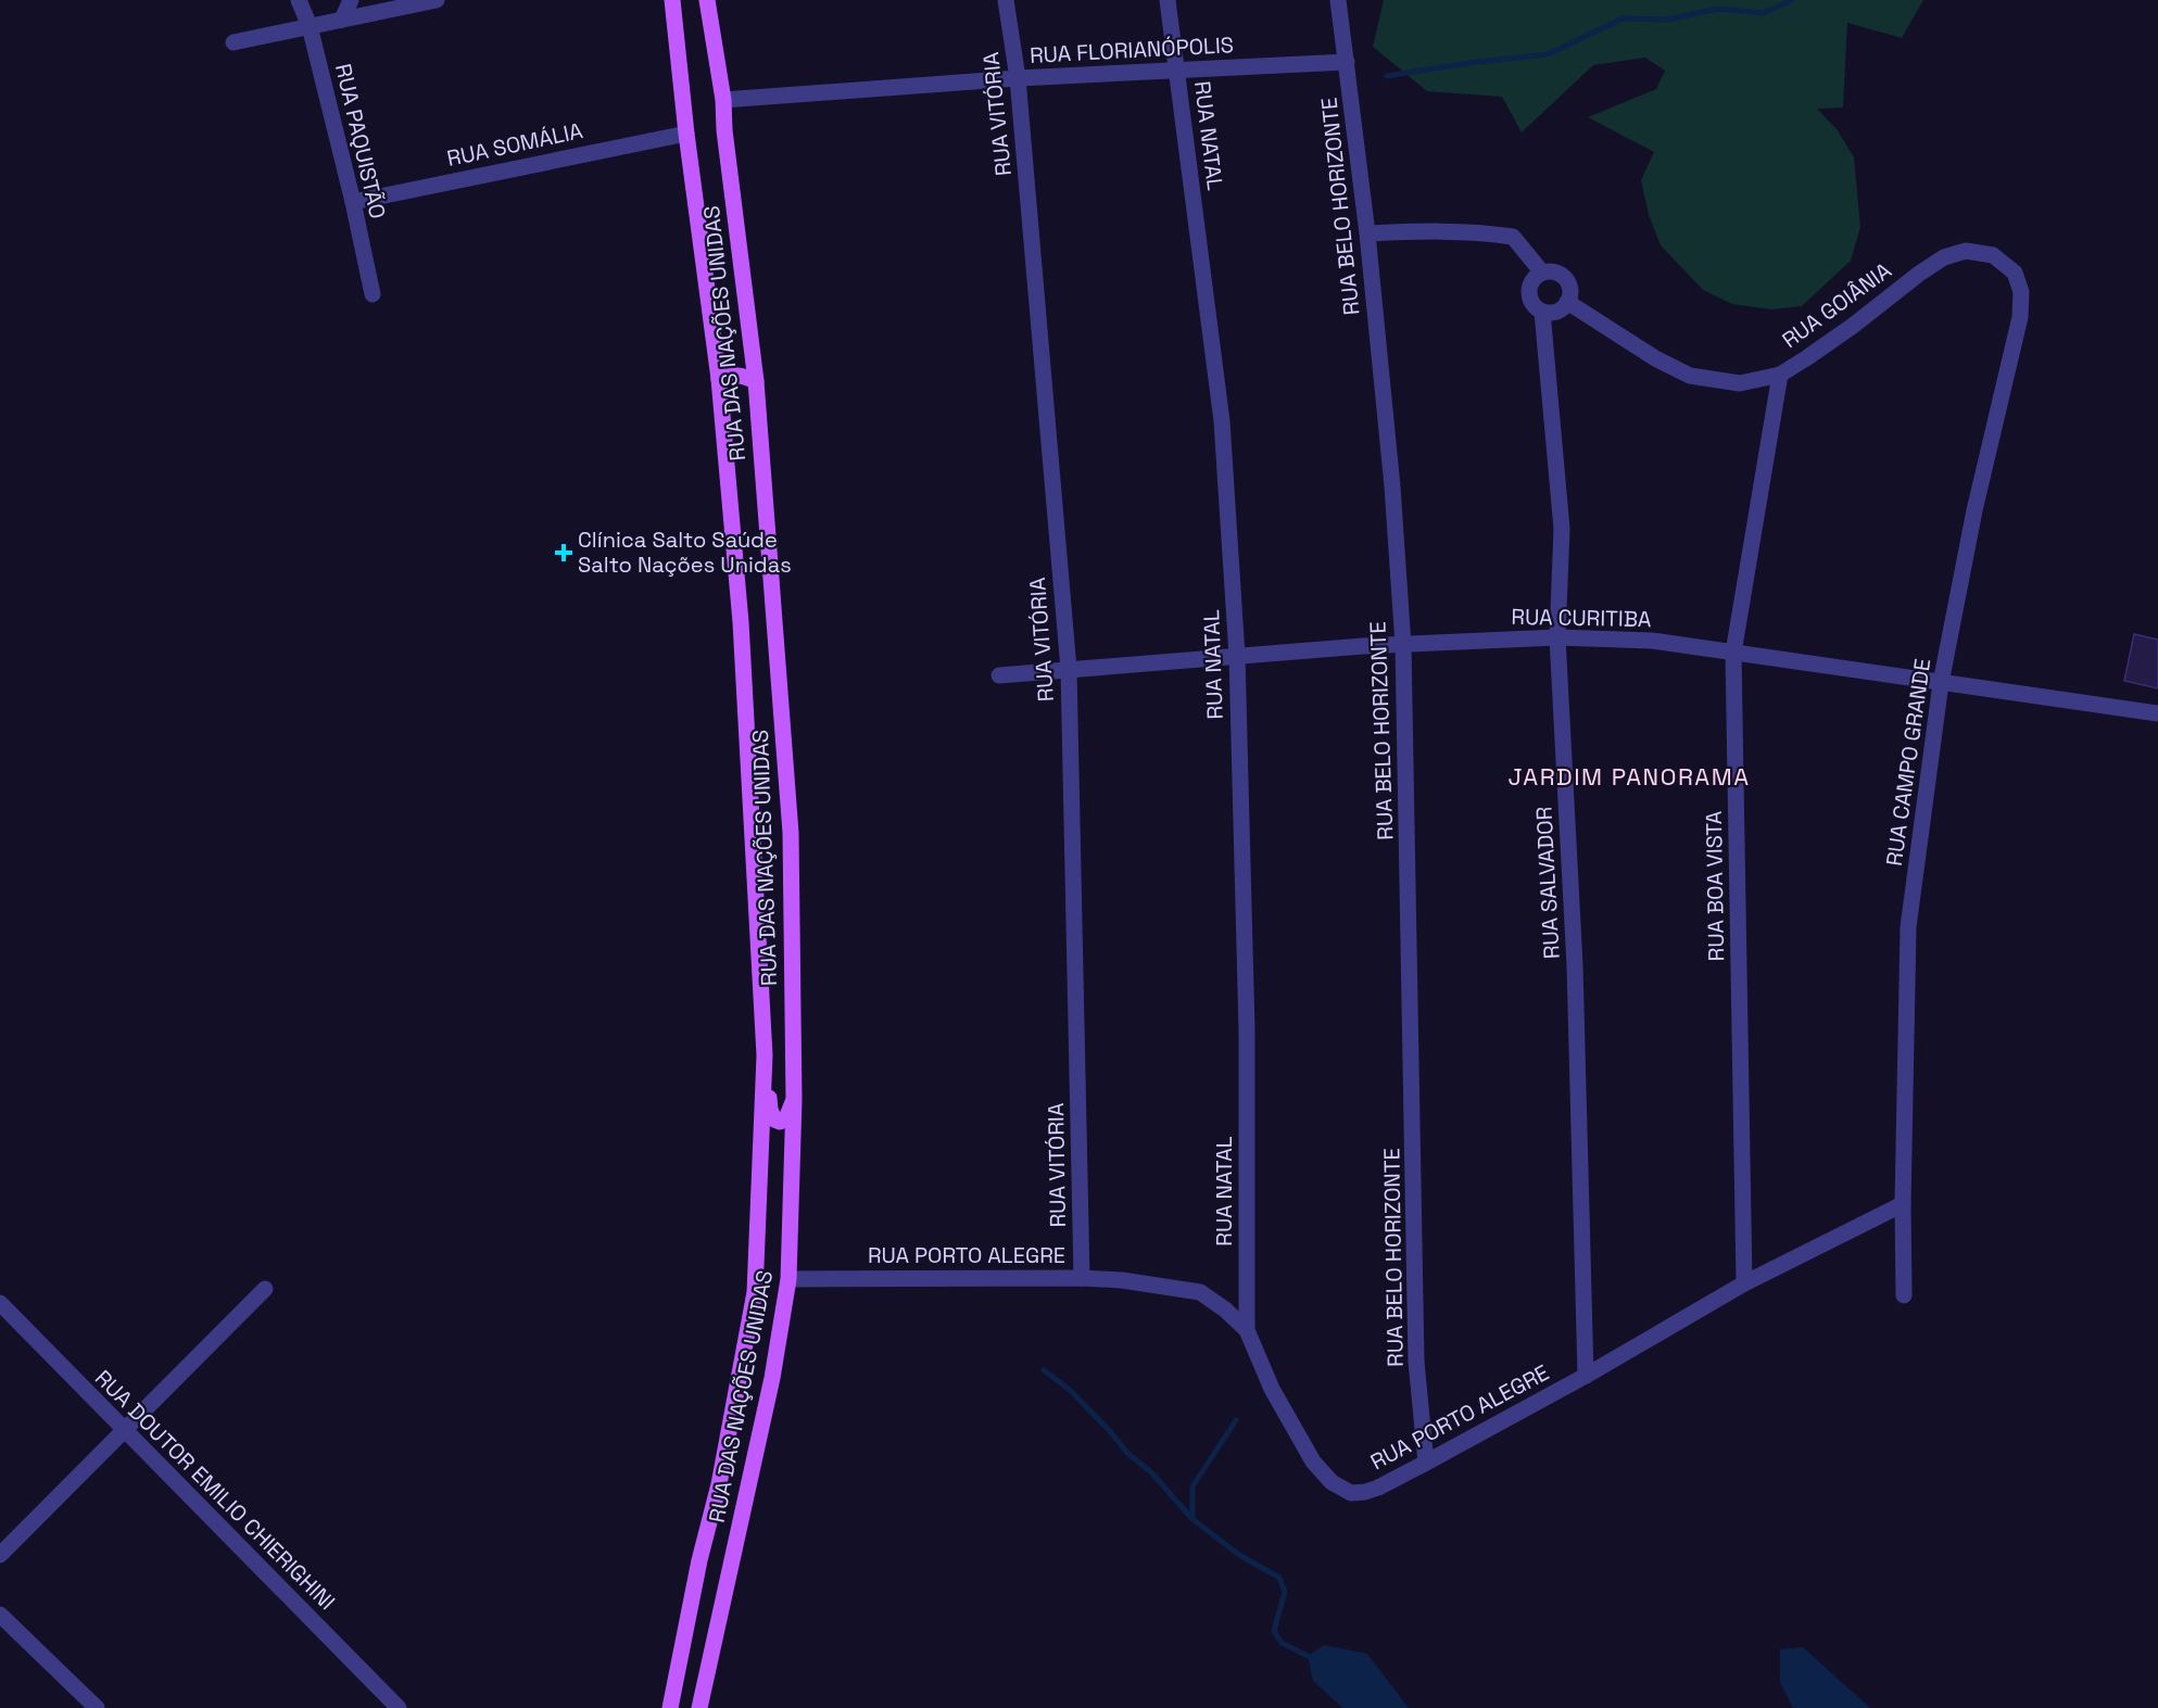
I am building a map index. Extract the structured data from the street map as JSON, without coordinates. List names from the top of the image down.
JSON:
{
  "streets": {
    "main road": ["RUA DAS NAÇÕES UNIDAS"],
    "street": [
      "RUA FLORIANÓPOLIS",
      "RUA VITÓRIA",
      "RUA NATAL",
      "RUA PAQUISTÃO",
      "RUA SOMÁLIA",
      "RUA BELO HORIZONTE",
      "RUA GOIÂNIA",
      "RUA CURITIBA",
      "RUA CAMPO GRANDE",
      "RUA SALVADOR",
      "RUA BOA VISTA",
      "RUA PORTO ALEGRE",
      "RUA DOUTOR EMILIO CHIERIGHINI"
    ]
  },
  "crossings": [
    ["RUA FLORIANÓPOLIS", "RUA VITÓRIA"],
    ["RUA FLORIANÓPOLIS", "RUA NATAL"],
    ["RUA FLORIANÓPOLIS", "RUA BELO HORIZONTE"],
    ["RUA FLORIANÓPOLIS", "RUA DAS NAÇÕES UNIDAS"],
    ["RUA VITÓRIA", "RUA CURITIBA"],
    ["RUA VITÓRIA", "RUA PORTO ALEGRE"],
    ["RUA NATAL", "RUA CURITIBA"],
    ["RUA NATAL", "RUA PORTO ALEGRE"],
    ["RUA PAQUISTÃO", "RUA SOMÁLIA"],
    ["RUA SOMÁLIA", "RUA DAS NAÇÕES UNIDAS"],
    ["RUA BELO HORIZONTE", "RUA CURITIBA"],
    ["RUA BELO HORIZONTE", "RUA PORTO ALEGRE"],
    ["RUA GOIÂNIA", "RUA CAMPO GRANDE"],
    ["RUA GOIÂNIA", "RUA SALVADOR"],
    ["RUA GOIÂNIA", "RUA BOA VISTA"],
    ["RUA DAS NAÇÕES UNIDAS", "RUA PORTO ALEGRE"],
    ["RUA CURITIBA", "RUA CAMPO GRANDE"],
    ["RUA CURITIBA", "RUA SALVADOR"],
    ["RUA CURITIBA", "RUA BOA VISTA"],
    ["RUA CAMPO GRANDE", "RUA PORTO ALEGRE"],
    ["RUA SALVADOR", "RUA PORTO ALEGRE"],
    ["RUA BOA VISTA", "RUA PORTO ALEGRE"]
  ],
  "districts": ["JARDIM PANORAMA"],
  "places": {
    "health": ["Clínica Salto Saúde Salto Nações Unidas"]
  }
}
